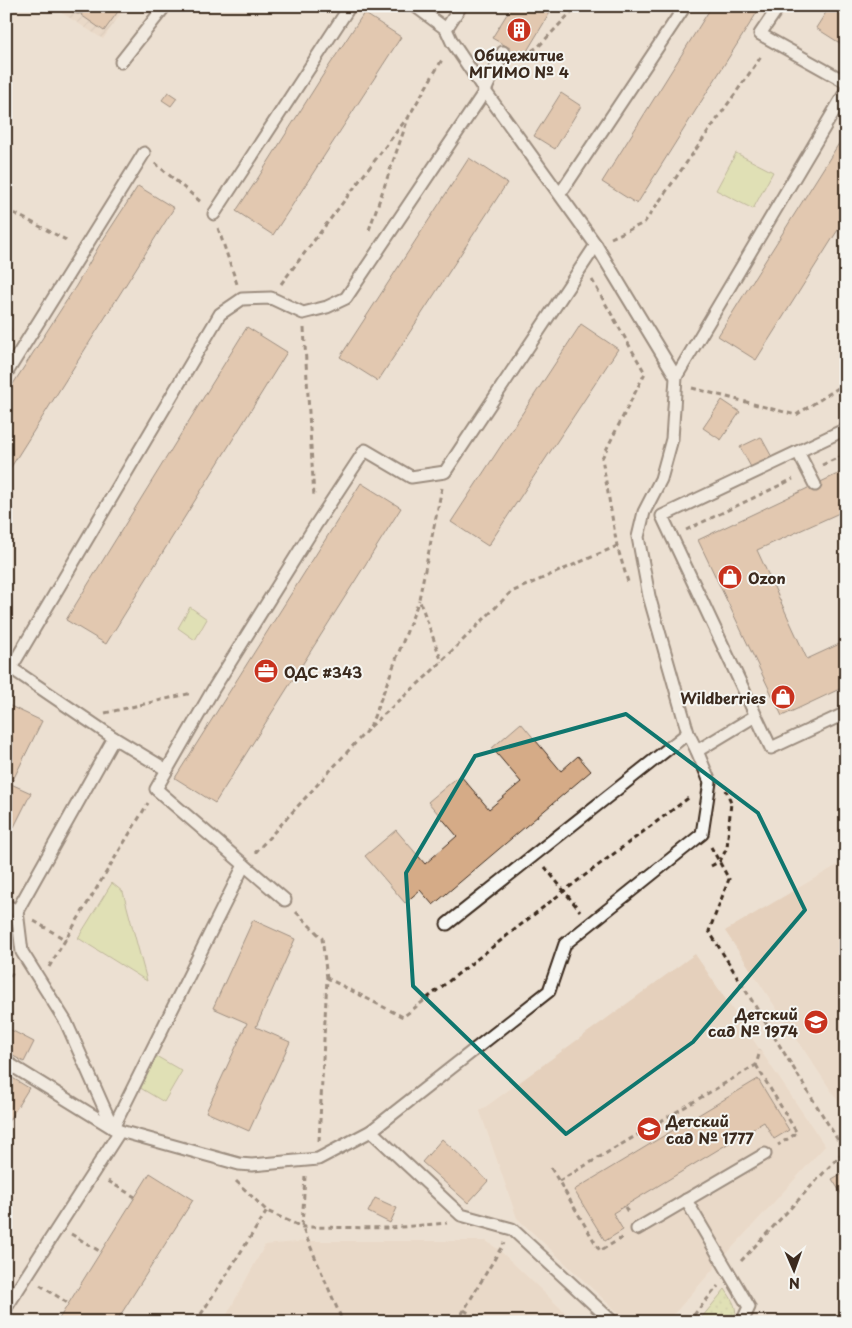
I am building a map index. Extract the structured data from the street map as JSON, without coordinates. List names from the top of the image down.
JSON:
{
  "places": {
    "building": ["Общежитие МГИМО № 4"],
    "shop": ["Ozon", "Wildberries"],
    "office": ["ОДС #343"],
    "school or university": ["Детский сад № 1974", "Детский сад № 1777"]
  },
  "north": "bottom"
}
